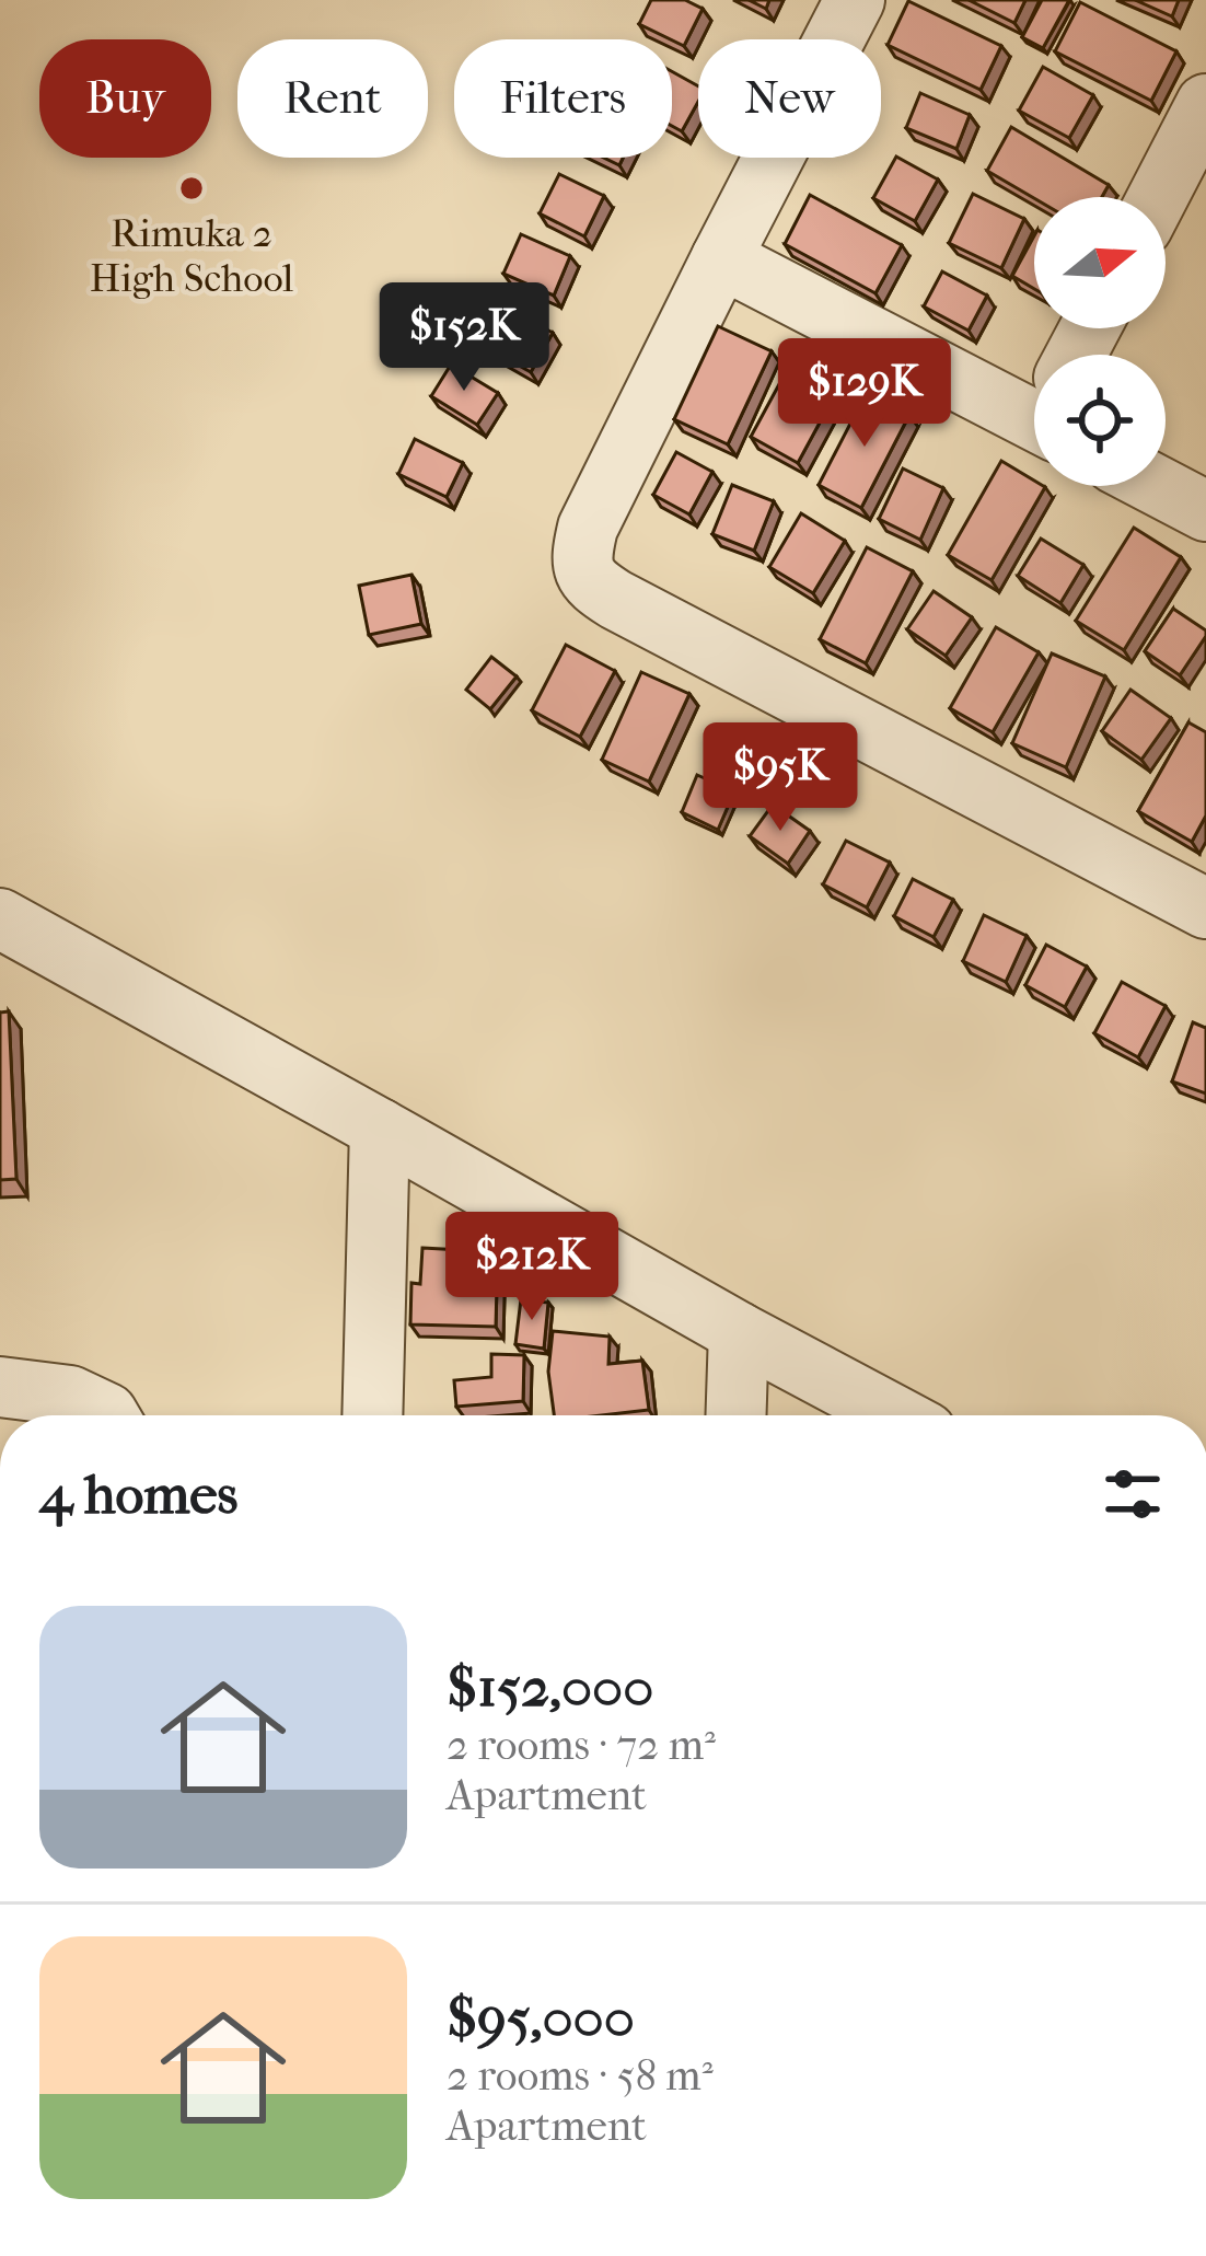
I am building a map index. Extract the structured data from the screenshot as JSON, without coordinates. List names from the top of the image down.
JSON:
{
  "places": ["Rimuka 2 High School"],
  "north": "right",
  "page": {
    "chip": [
      "Buy",
      "Rent",
      "Filters",
      "New"
    ],
    "price": [
      "$152K",
      "$129K",
      "$95K",
      "$212K"
    ],
    "heading": "4 homes",
    "list": [
      {
        "name": "$152,000",
        "note": "2 rooms · 72 m² · Apartment"
      },
      {
        "name": "$95,000",
        "note": "2 rooms · 58 m² · Apartment"
      }
    ]
  }
}
